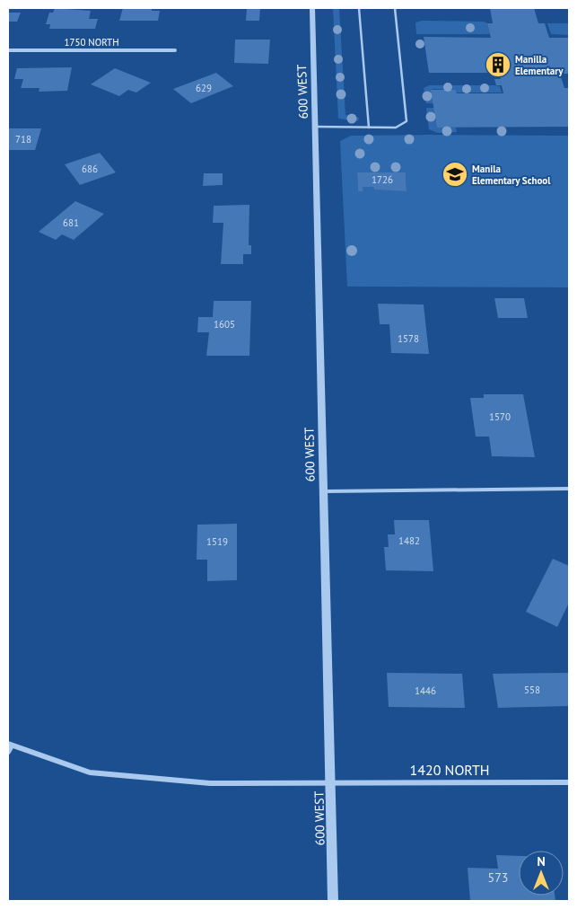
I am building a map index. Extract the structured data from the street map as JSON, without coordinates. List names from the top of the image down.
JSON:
{
  "streets": {
    "street": ["1750 NORTH", "600 WEST", "1420 NORTH"]
  },
  "crossings": [
    ["600 WEST", "1420 NORTH"]
  ],
  "places": {
    "building": ["Manilla Elementary"],
    "school or university": ["Manila Elementary School"]
  },
  "house_numbers": [
    "629",
    "718",
    "686",
    "1726",
    "681",
    "1605",
    "1578",
    "1570",
    "1482",
    "1519",
    "558",
    "1446",
    "573"
  ],
  "north": "top"
}
